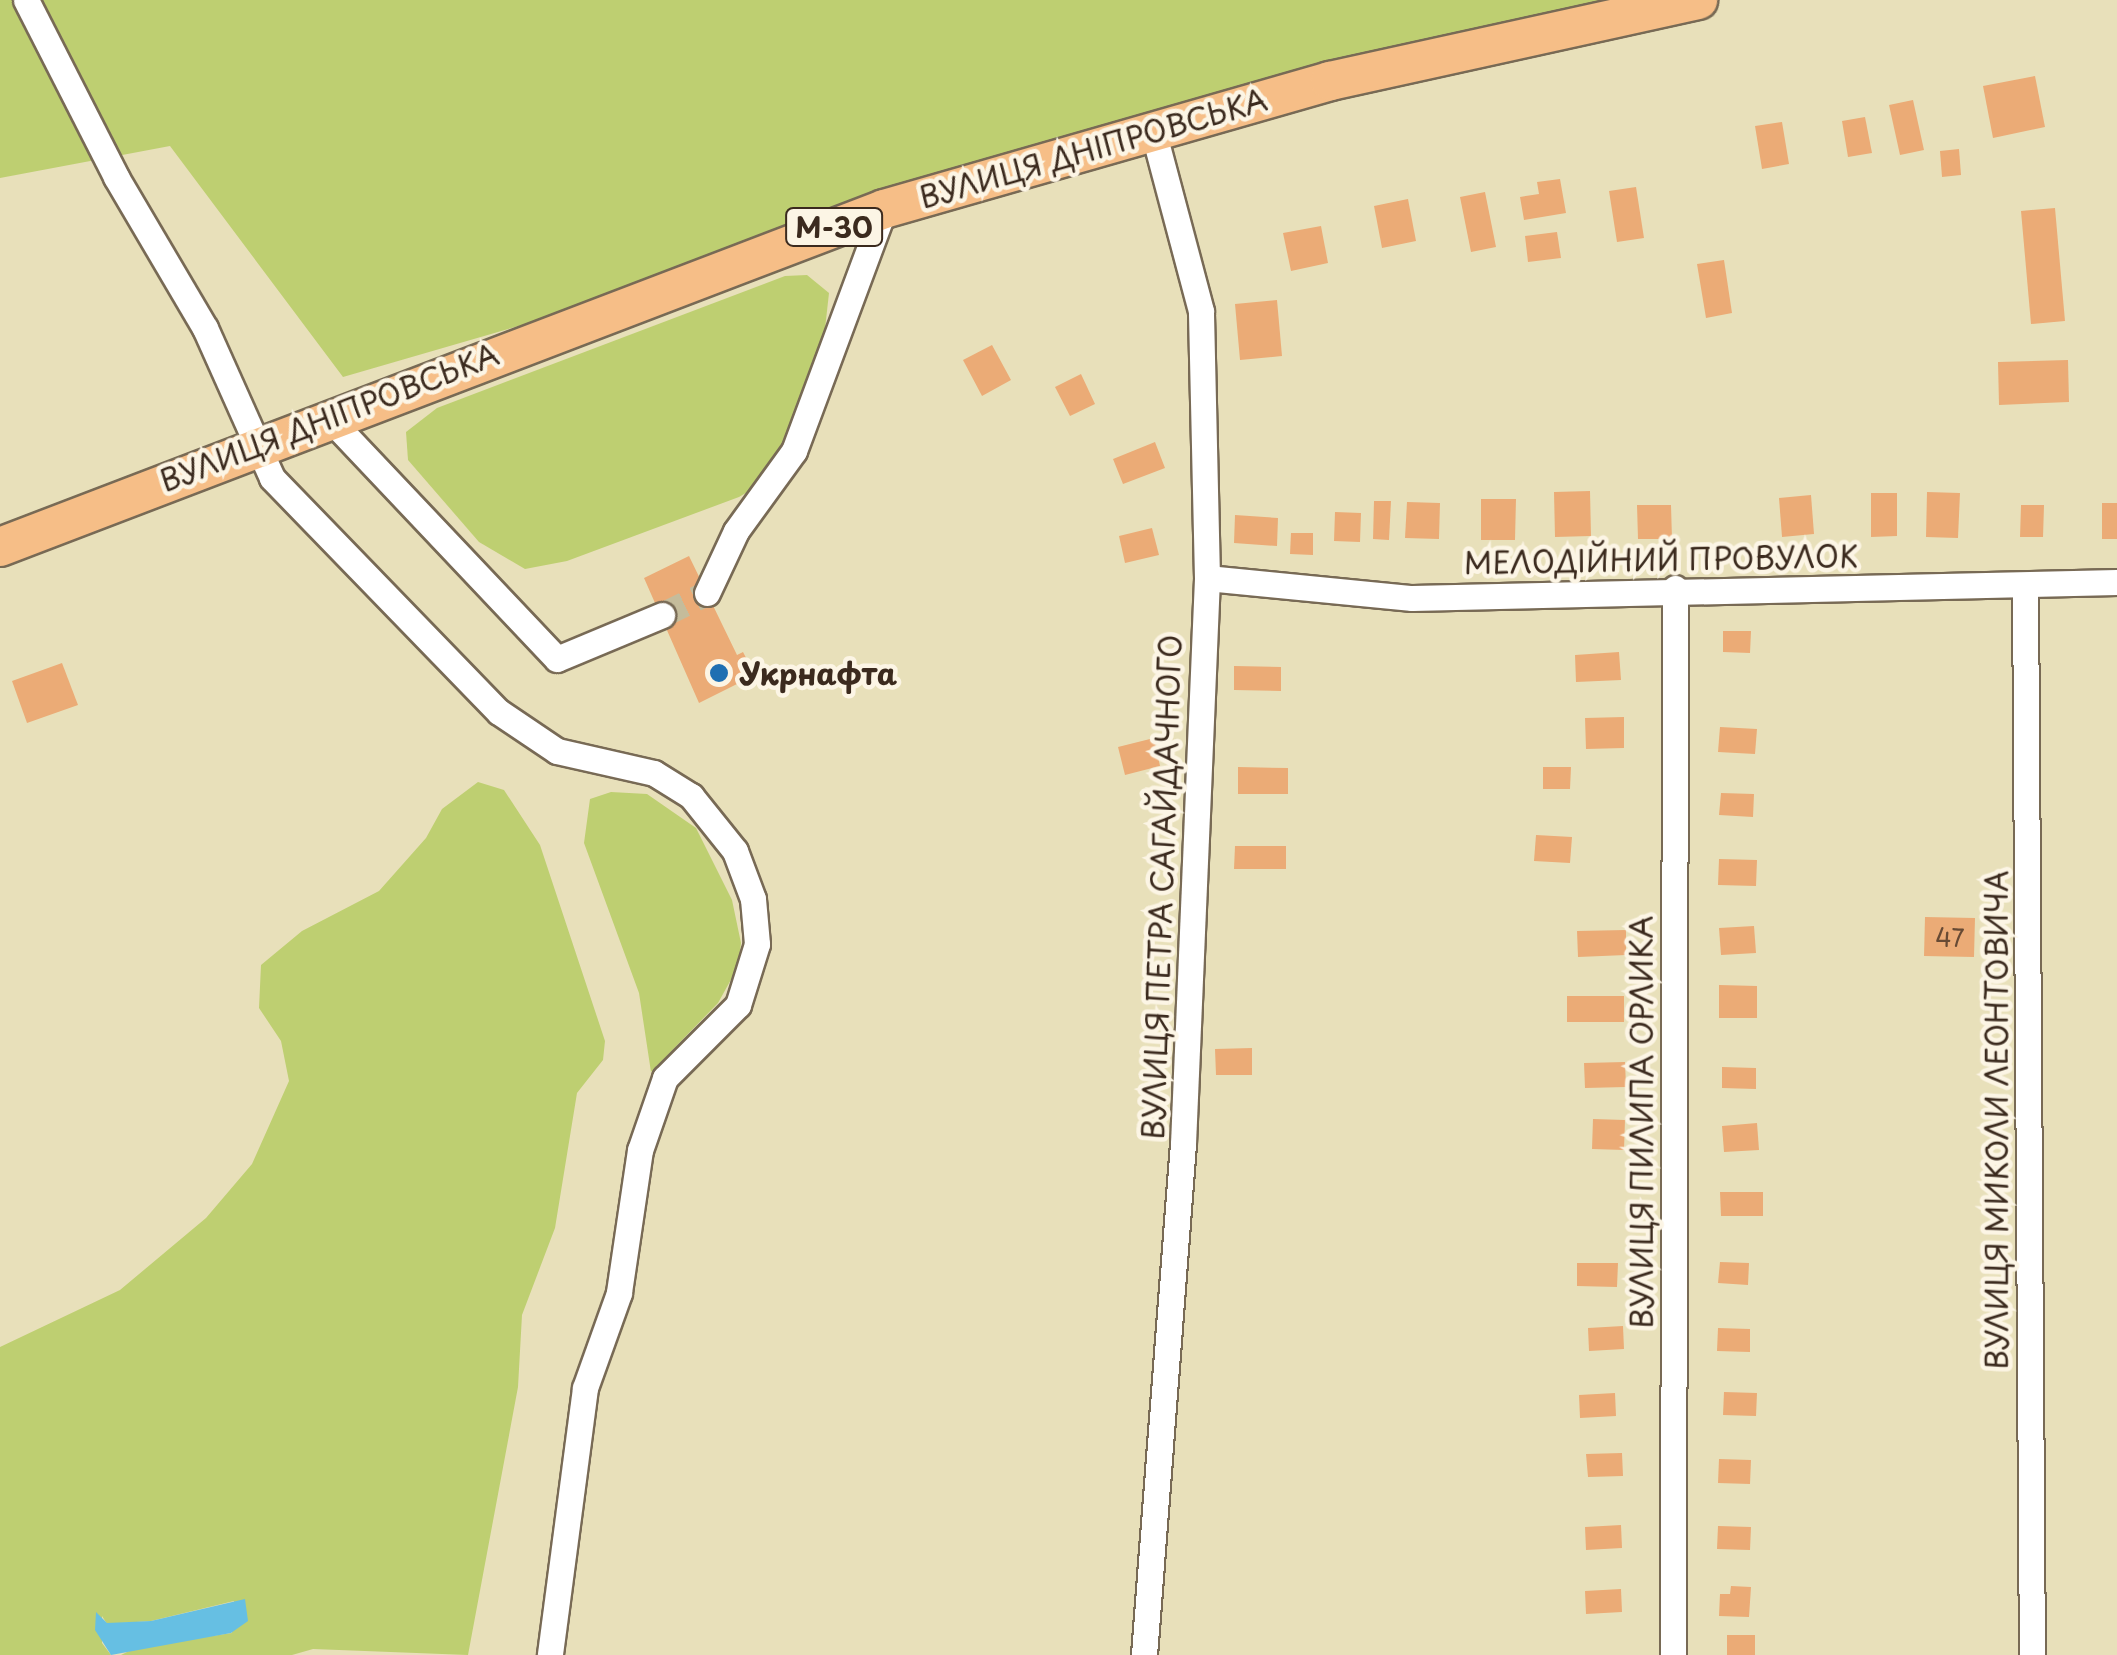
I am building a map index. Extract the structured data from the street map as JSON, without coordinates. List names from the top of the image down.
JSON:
{
  "streets": {
    "highway": ["ВУЛИЦЯ ДНІПРОВСЬКА", "М-30"],
    "street": [
      "МЕЛОДІЙНИЙ ПРОВУЛОК",
      "ВУЛИЦЯ ПЕТРА САГАЙДАЧНОГО",
      "ВУЛИЦЯ МИКОЛИ ЛЕОНТОВИЧА",
      "ВУЛИЦЯ ПИЛИПА ОРЛИКА"
    ]
  },
  "crossings": [
    ["ВУЛИЦЯ ДНІПРОВСЬКА", "ВУЛИЦЯ ПЕТРА САГАЙДАЧНОГО"],
    ["МЕЛОДІЙНИЙ ПРОВУЛОК", "ВУЛИЦЯ ПЕТРА САГАЙДАЧНОГО"],
    ["МЕЛОДІЙНИЙ ПРОВУЛОК", "ВУЛИЦЯ МИКОЛИ ЛЕОНТОВИЧА"],
    ["МЕЛОДІЙНИЙ ПРОВУЛОК", "ВУЛИЦЯ ПИЛИПА ОРЛИКА"]
  ],
  "places": ["Укрнафта"],
  "house_numbers": ["47"]
}
